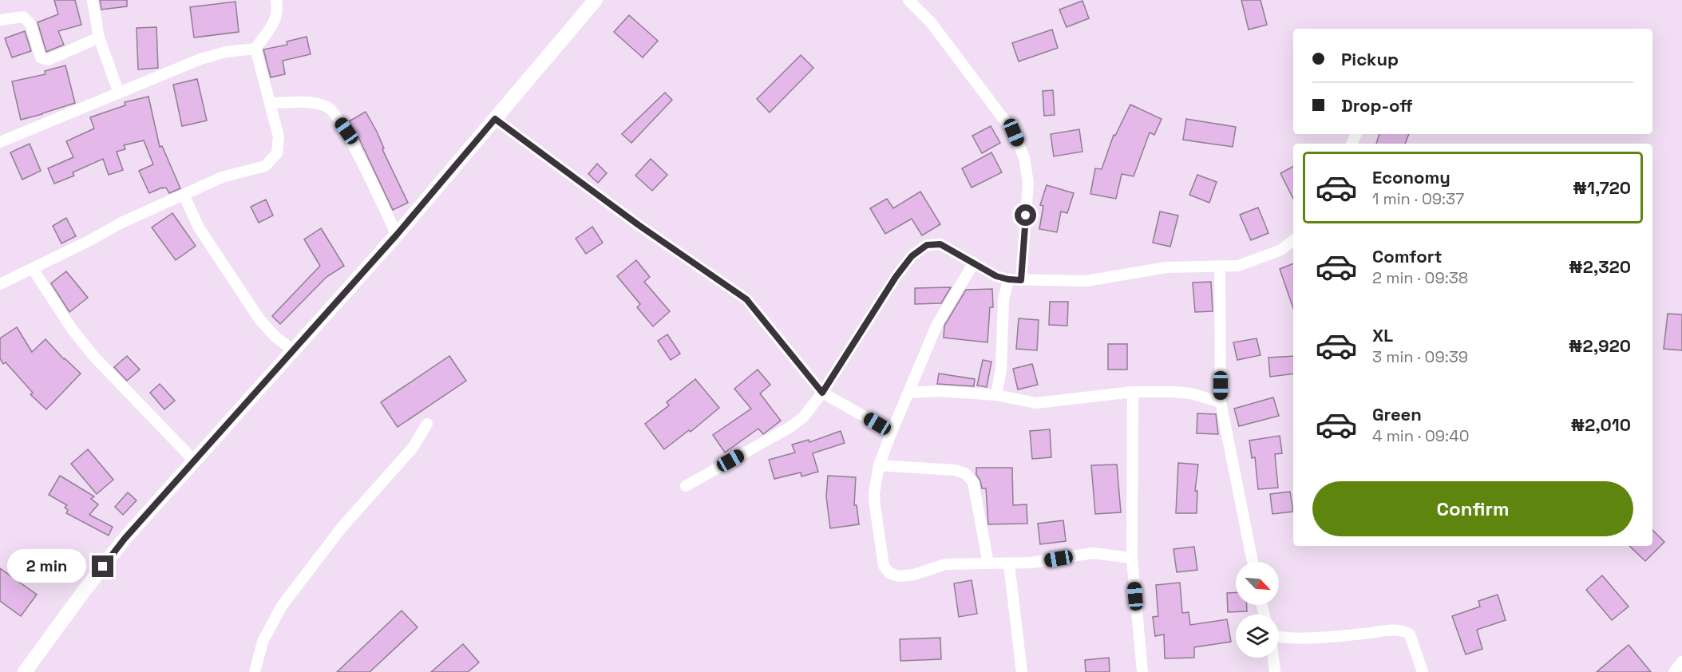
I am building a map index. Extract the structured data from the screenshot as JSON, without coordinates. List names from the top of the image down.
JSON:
{
  "north": "bottom right",
  "page": {
    "banner": ["Pickup", "Drop-off"],
    "list": [
      {
        "name": "Economy",
        "note": "1 min · 09:37",
        "value": "₦1,720"
      },
      {
        "name": "Comfort",
        "note": "2 min · 09:38",
        "value": "₦2,320"
      },
      {
        "name": "XL",
        "note": "3 min · 09:39",
        "value": "₦2,920"
      },
      {
        "name": "Green",
        "note": "4 min · 09:40",
        "value": "₦2,010"
      }
    ],
    "buttons": "Confirm",
    "bubble": "2 min"
  }
}
